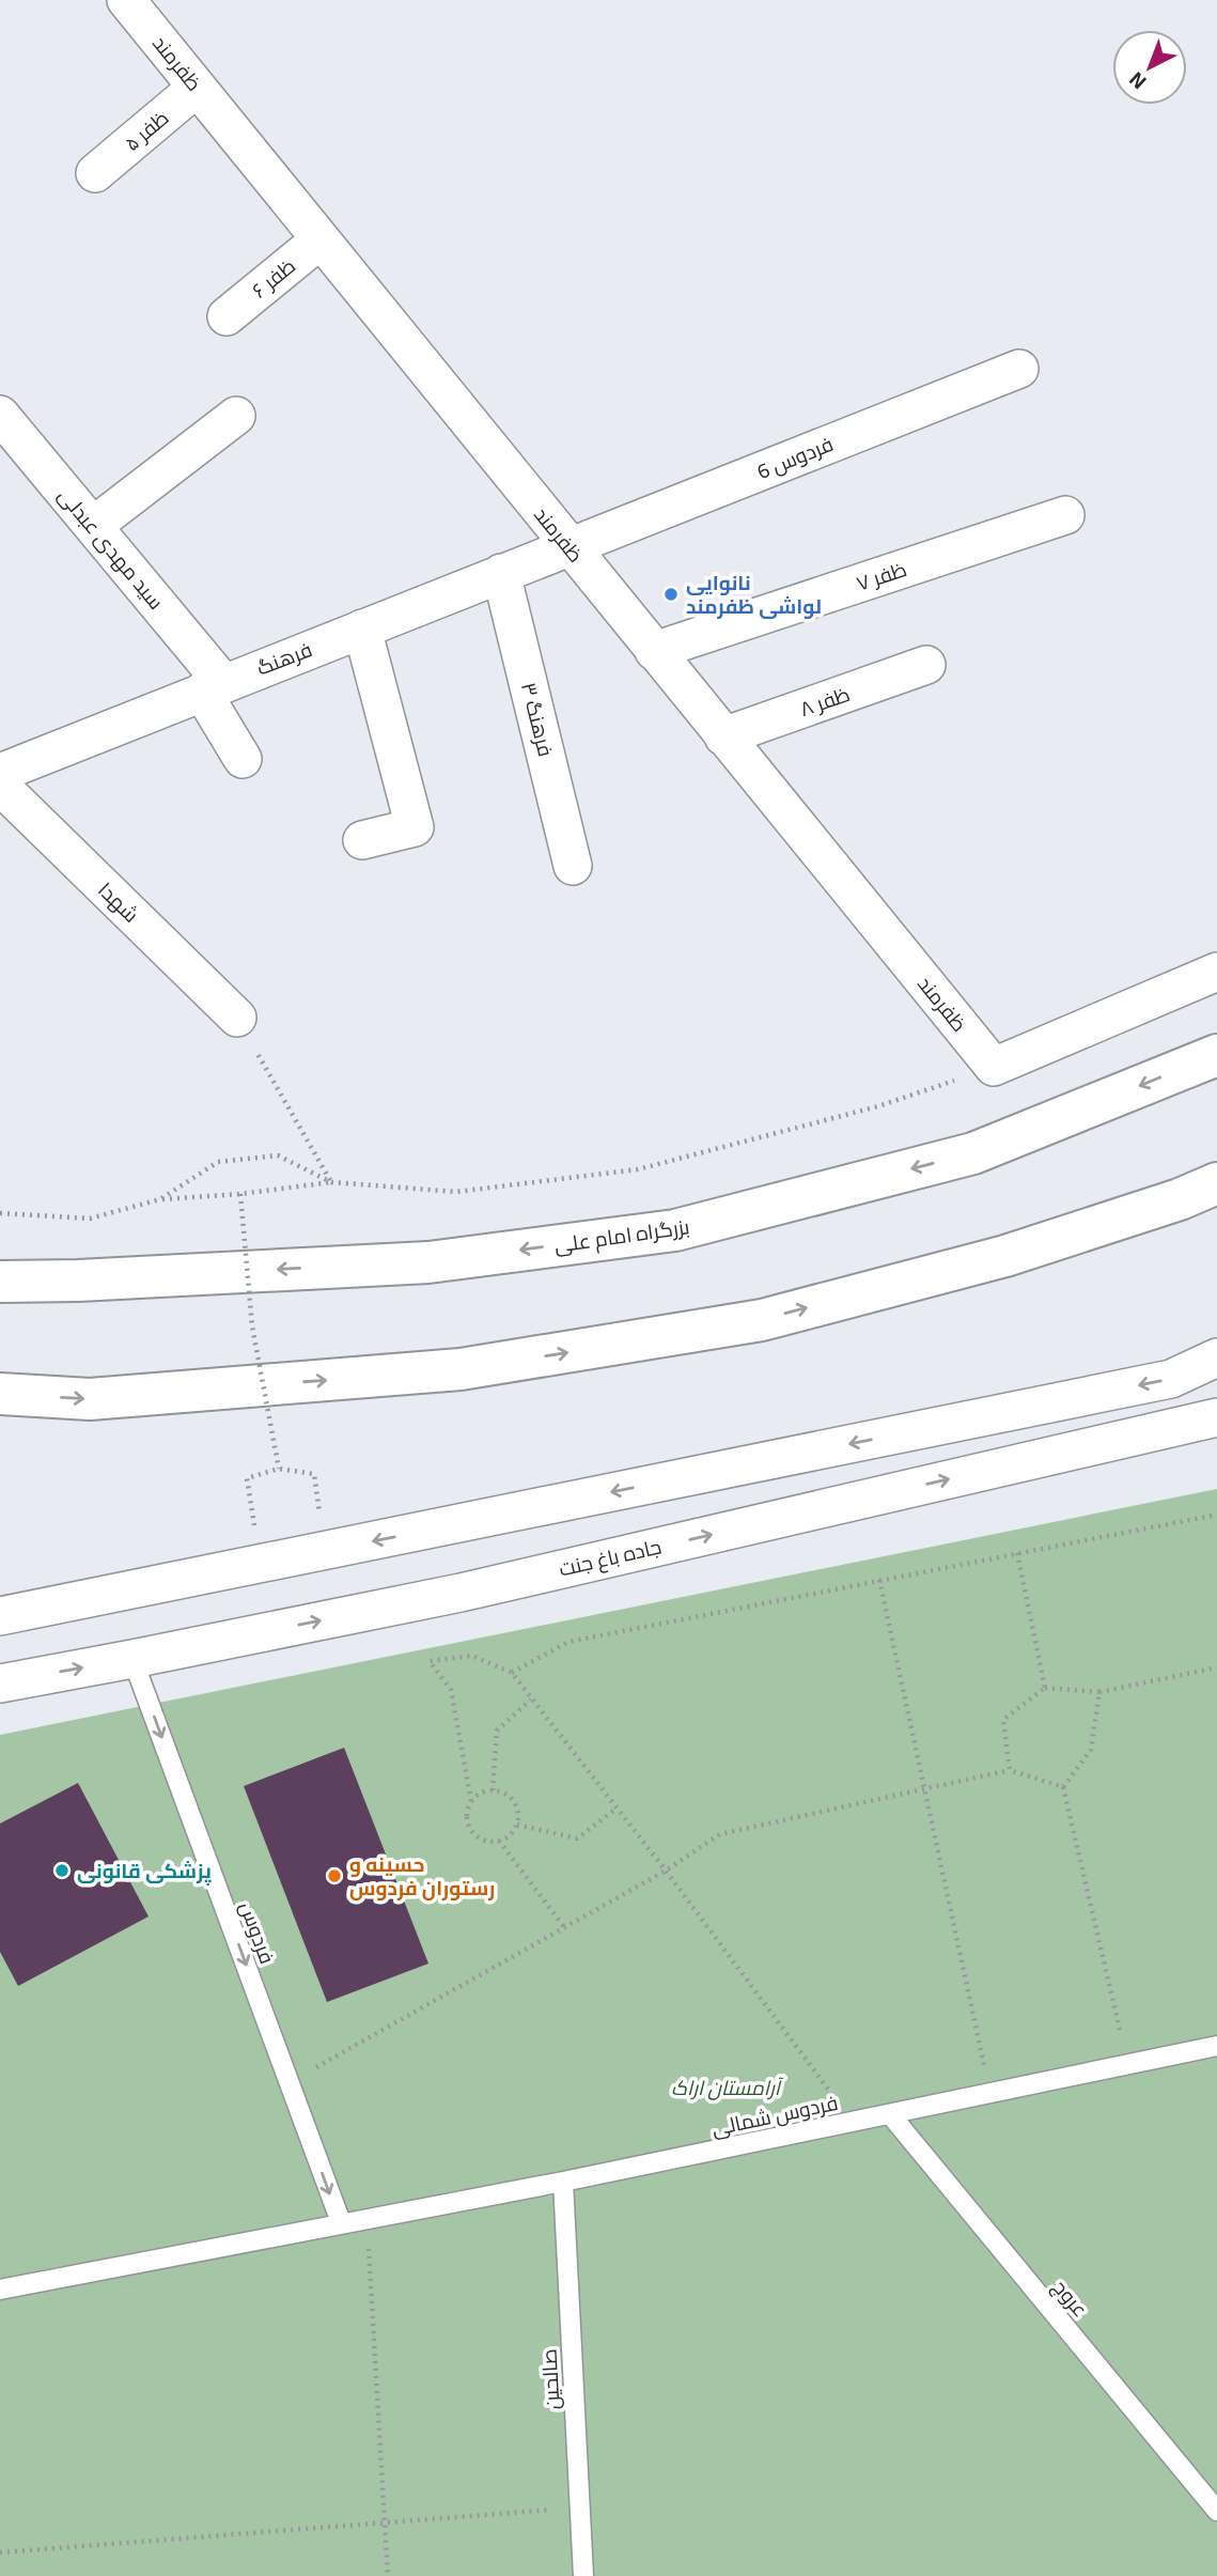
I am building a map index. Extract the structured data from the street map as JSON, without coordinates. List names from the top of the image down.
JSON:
{
  "streets": {
    "highway": ["بزرگراه امام علی"],
    "street": [
      "ظفرمند",
      "ظفر ۵",
      "ظفر ۶",
      "فردوس 6",
      "سید مهدی عبدلی",
      "ظفر ۷",
      "فرهنگ",
      "ظفر ۸",
      "فرهنگ ۳",
      "شهدا",
      "جاده باغ جنت"
    ],
    "lane": [
      "فردوس",
      "فردوس شمالی",
      "عروج",
      "صالحین"
    ]
  },
  "crossings": [
    ["ظفرمند", "ظفر ۵"],
    ["ظفرمند", "ظفر ۶"],
    ["ظفرمند", "فردوس 6"],
    ["ظفرمند", "ظفر ۷"],
    ["ظفرمند", "فرهنگ"],
    ["ظفرمند", "ظفر ۸"],
    ["فردوس 6", "فرهنگ"],
    ["سید مهدی عبدلی", "فرهنگ"],
    ["فرهنگ", "فرهنگ ۳"],
    ["جاده باغ جنت", "فردوس"],
    ["فردوس", "فردوس شمالی"],
    ["فردوس شمالی", "عروج"],
    ["فردوس شمالی", "صالحین"]
  ],
  "one_way": ["فردوس"],
  "parks": ["آرامستان اراک"],
  "places": ["نانوایی لواشی ظفرمند", "پزشکی قانونی", "حسینه و رستوران فردوس"],
  "north": "bottom left"
}
